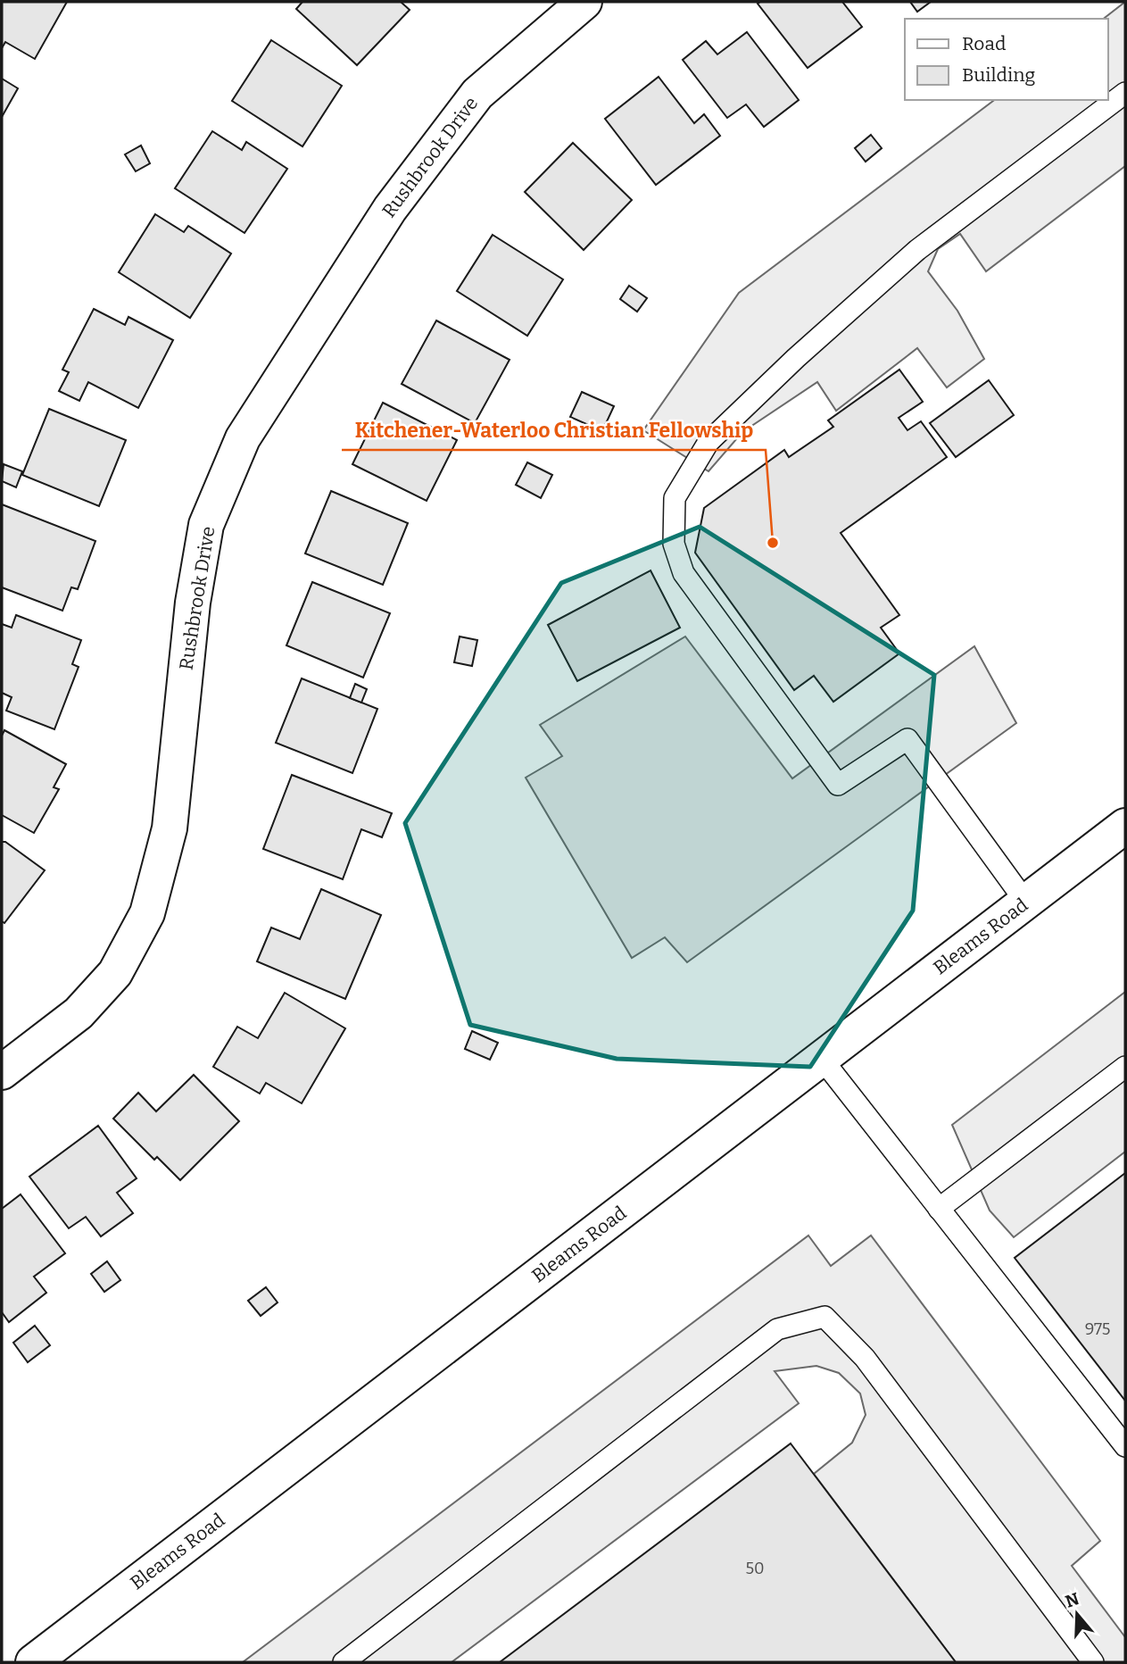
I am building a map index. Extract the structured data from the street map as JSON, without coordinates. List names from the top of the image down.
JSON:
{
  "streets": {
    "main road": ["Rushbrook Drive", "Bleams Road"]
  },
  "places": ["Kitchener-Waterloo Christian Fellowship"],
  "house_numbers": ["975", "50"],
  "legend": ["Road", "Building"],
  "north": "top"
}
